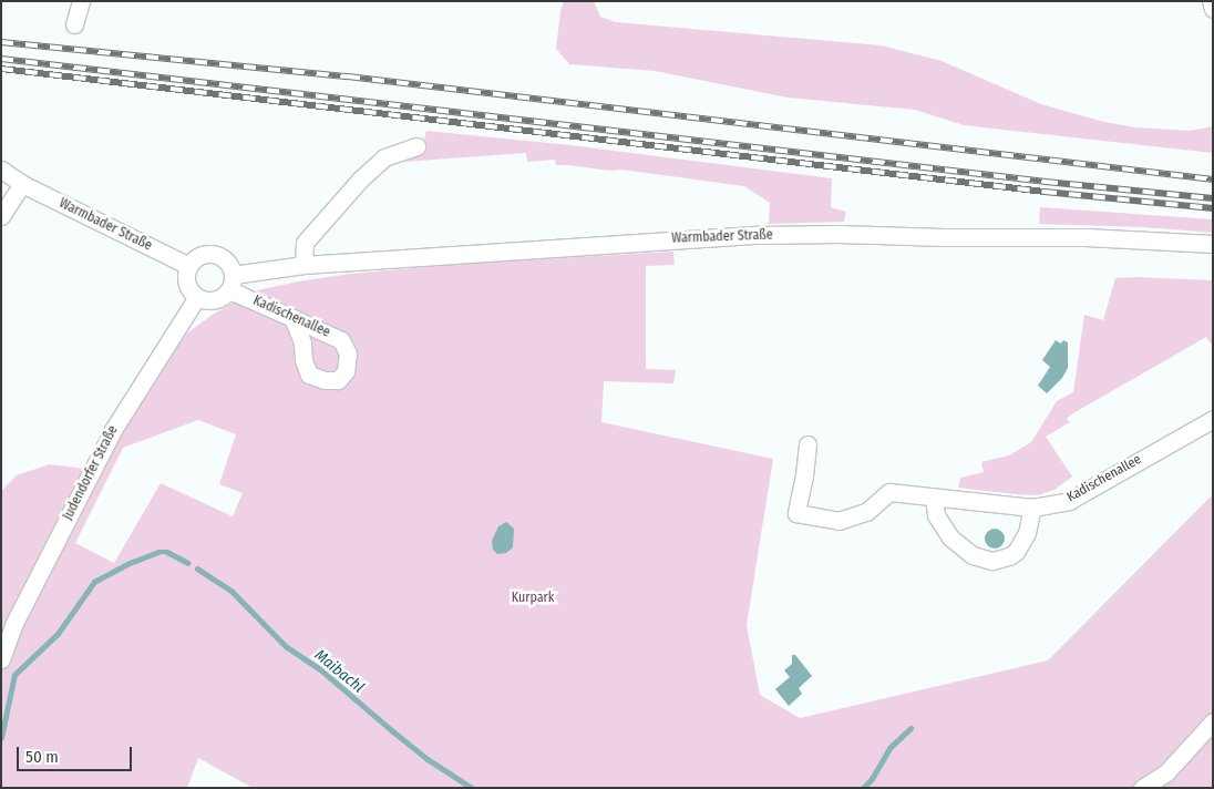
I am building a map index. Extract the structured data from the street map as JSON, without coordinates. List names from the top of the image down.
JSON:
{
  "streets": {
    "street": ["Warmbader Straße", "Kadischenallee", "Judendorfer Straße"]
  },
  "crossings": [
    ["Warmbader Straße", "Kadischenallee"],
    ["Warmbader Straße", "Judendorfer Straße"],
    ["Kadischenallee", "Judendorfer Straße"]
  ],
  "water": ["Maibachl"],
  "parks": ["Kurpark"],
  "scale_bar": "50 m"
}
